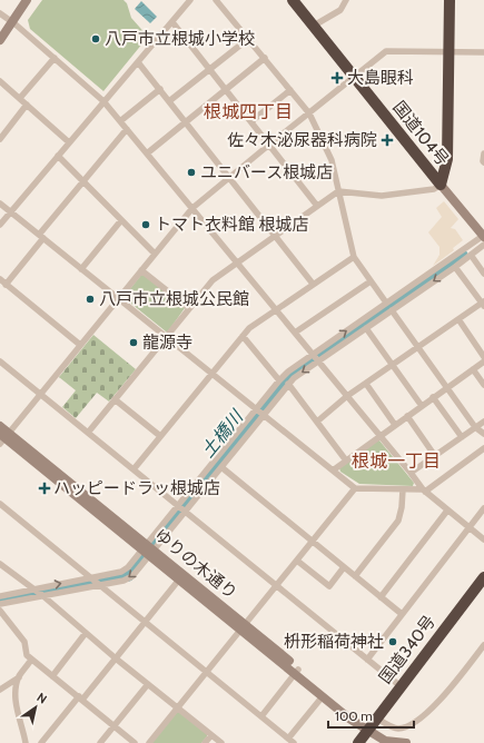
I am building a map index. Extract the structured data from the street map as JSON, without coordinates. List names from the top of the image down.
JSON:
{
  "streets": {
    "highway": ["国道104号", "国道340号"],
    "street": ["ゆりの木通り"]
  },
  "crossings": [
    ["ゆりの木通り", "国道340号"]
  ],
  "districts": ["根城四丁目", "根城一丁目"],
  "water": ["土橋川"],
  "places": {
    "other": [
      "八戸市立根城小学校",
      "ユニバース根城店",
      "トマト衣料館 根城店",
      "八戸市立根城公民館",
      "龍源寺",
      "枡形稲荷神社"
    ],
    "health": ["大島眼科", "佐々木泌尿器科病院", "ハッピードラッ根城店"]
  },
  "scale_bar": "100 m",
  "north": "top right"
}
